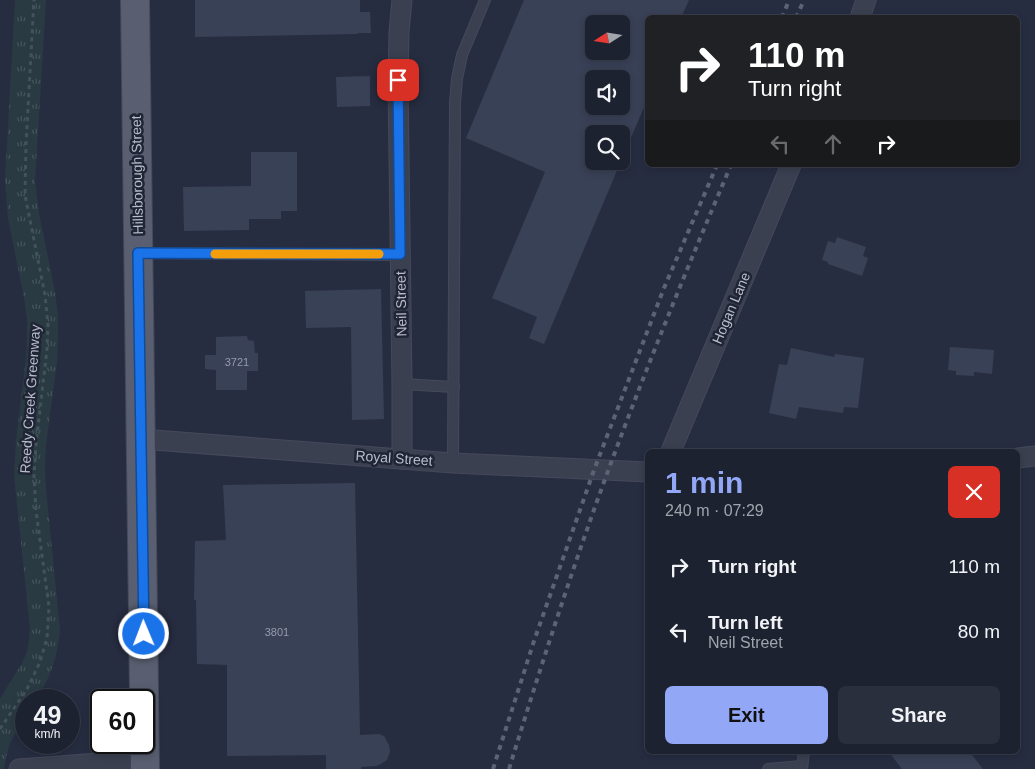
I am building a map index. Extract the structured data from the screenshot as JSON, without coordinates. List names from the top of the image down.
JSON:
{
  "streets": {
    "main road": ["Hillsborough Street"],
    "street": ["Neil Street", "Hogan Lane", "Royal Street"],
    "path": ["Reedy Creek Greenway"]
  },
  "crossings": [
    ["Hillsborough Street", "Royal Street"],
    ["Neil Street", "Royal Street"]
  ],
  "house_numbers": ["3721", "3801"],
  "north": "left",
  "page": {
    "turn": ["110 m", "Turn right"],
    "heading": ["1 min", "240 m · 07:29"],
    "list": [
      {
        "name": "Turn right",
        "value": "110 m"
      },
      {
        "name": "Turn left",
        "note": "Neil Street",
        "value": "80 m"
      }
    ],
    "buttons": ["Exit", "Share"],
    "speed": "49 km/h",
    "limit": "60"
  }
}
